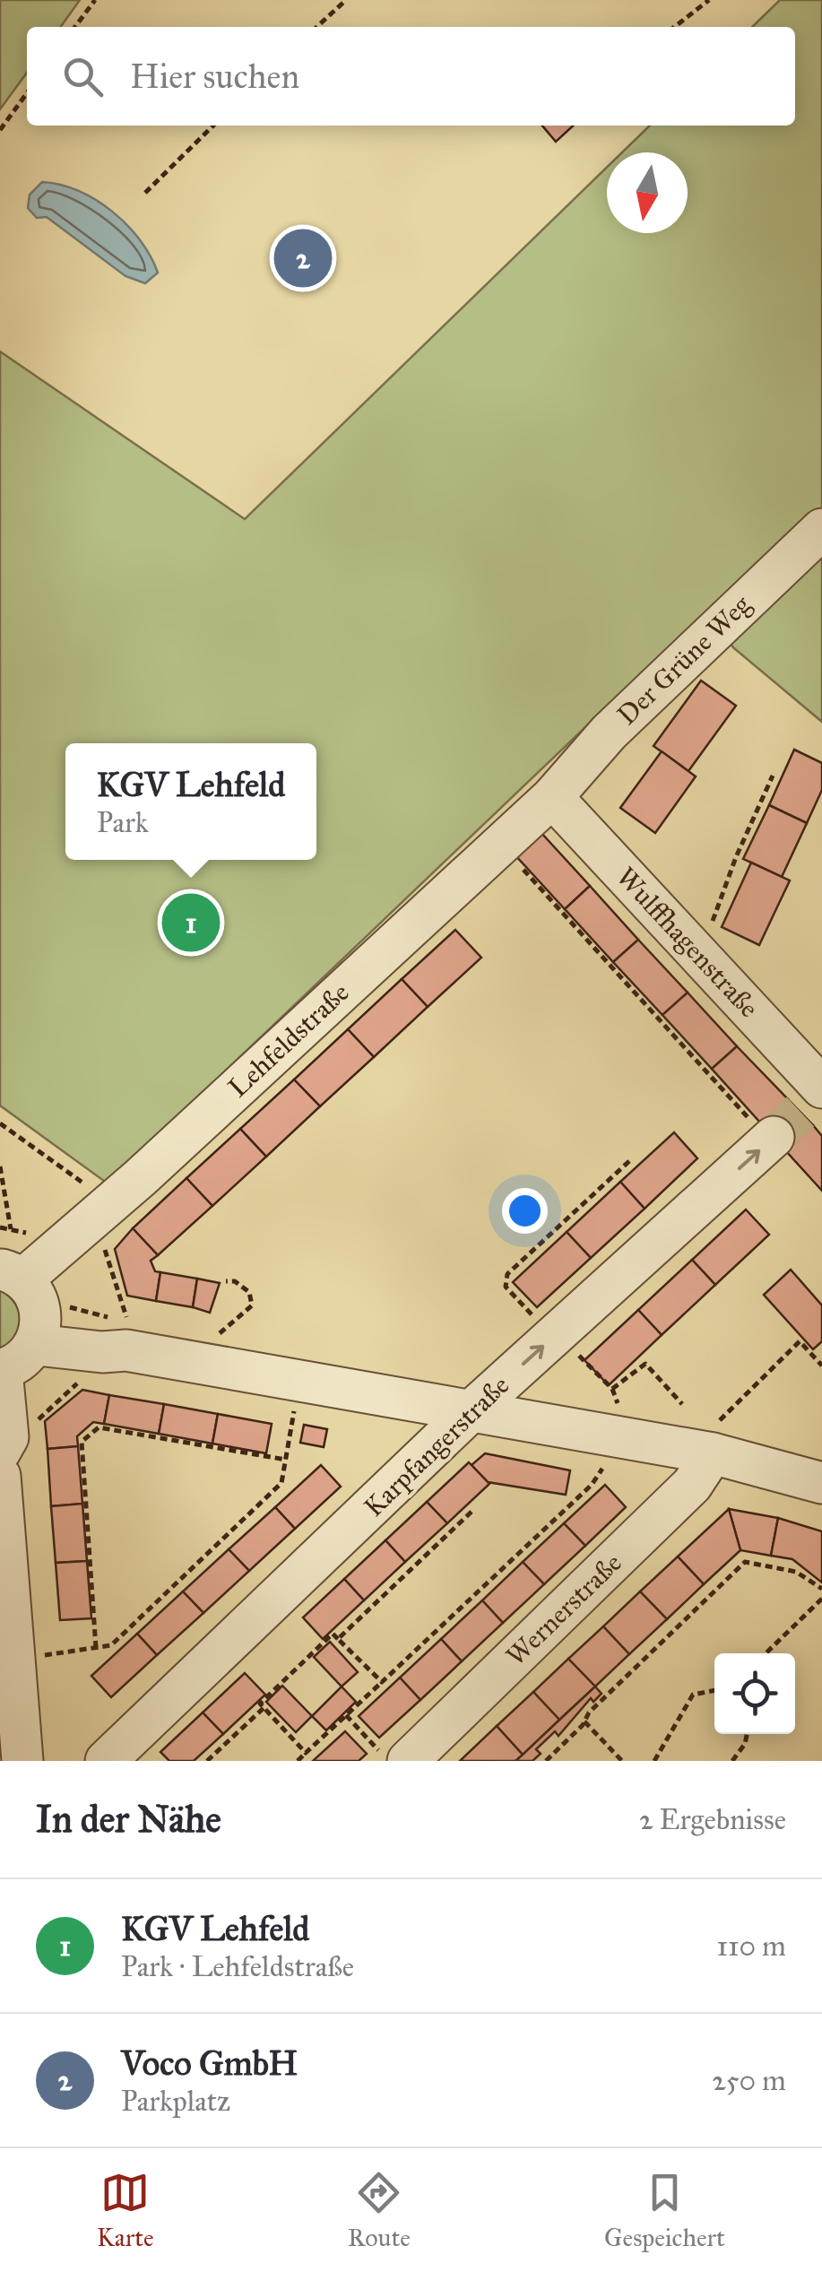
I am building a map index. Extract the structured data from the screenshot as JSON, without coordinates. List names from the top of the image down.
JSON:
{
  "streets": {
    "street": [
      "Der Grüne Weg",
      "Wulffhagenstraße",
      "Lehfeldstraße",
      "Karpfangerstraße",
      "Wernerstraße"
    ]
  },
  "crossings": [
    ["Der Grüne Weg", "Wulffhagenstraße"],
    ["Der Grüne Weg", "Lehfeldstraße"],
    ["Wulffhagenstraße", "Lehfeldstraße"],
    ["Wulffhagenstraße", "Karpfangerstraße"]
  ],
  "one_way": ["Karpfangerstraße"],
  "north": "bottom",
  "page": {
    "search": "Hier suchen",
    "pins": ["2", "1"],
    "popup": ["KGV Lehfeld", "Park"],
    "heading": ["In der Nähe", "2 Ergebnisse"],
    "list": [
      {
        "mark": "1",
        "name": "KGV Lehfeld",
        "note": "Park · Lehfeldstraße",
        "value": "110 m"
      },
      {
        "mark": "2",
        "name": "Voco GmbH",
        "note": "Parkplatz",
        "value": "250 m"
      }
    ],
    "nav": ["Karte", "Route", "Gespeichert"]
  }
}
